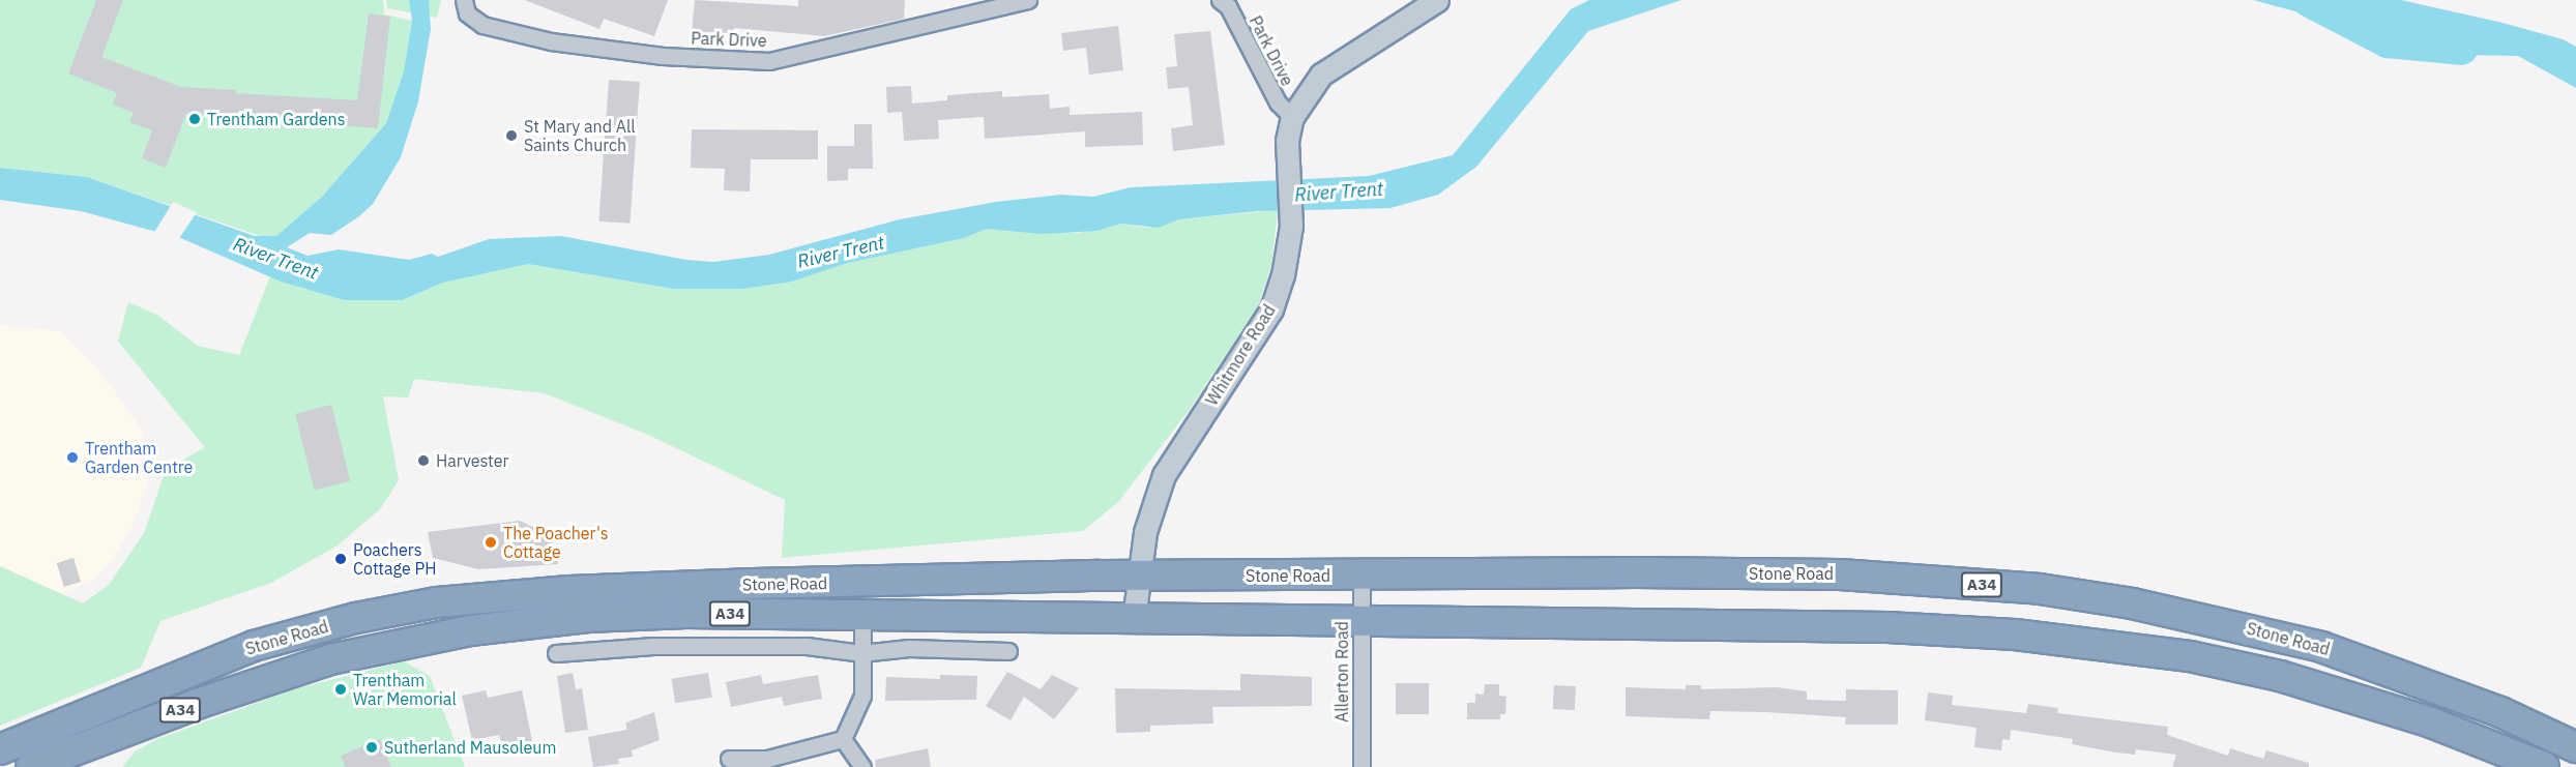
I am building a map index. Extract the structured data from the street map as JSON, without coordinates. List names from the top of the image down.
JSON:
{
  "streets": {
    "highway": ["Stone Road", "A34"],
    "main road": ["Whitmore Road"],
    "street": ["Park Drive", "Allerton Road"]
  },
  "crossings": [
    ["Park Drive", "Whitmore Road"],
    ["Whitmore Road", "Stone Road"],
    ["Stone Road", "Allerton Road"]
  ],
  "water": ["River Trent"],
  "places": [
    "Trentham Gardens",
    "St Mary and All Saints Church",
    "Trentham Garden Centre",
    "Harvester",
    "The Poacher's Cottage",
    "Poachers Cottage PH",
    "Trentham War Memorial",
    "Sutherland Mausoleum"
  ]
}
